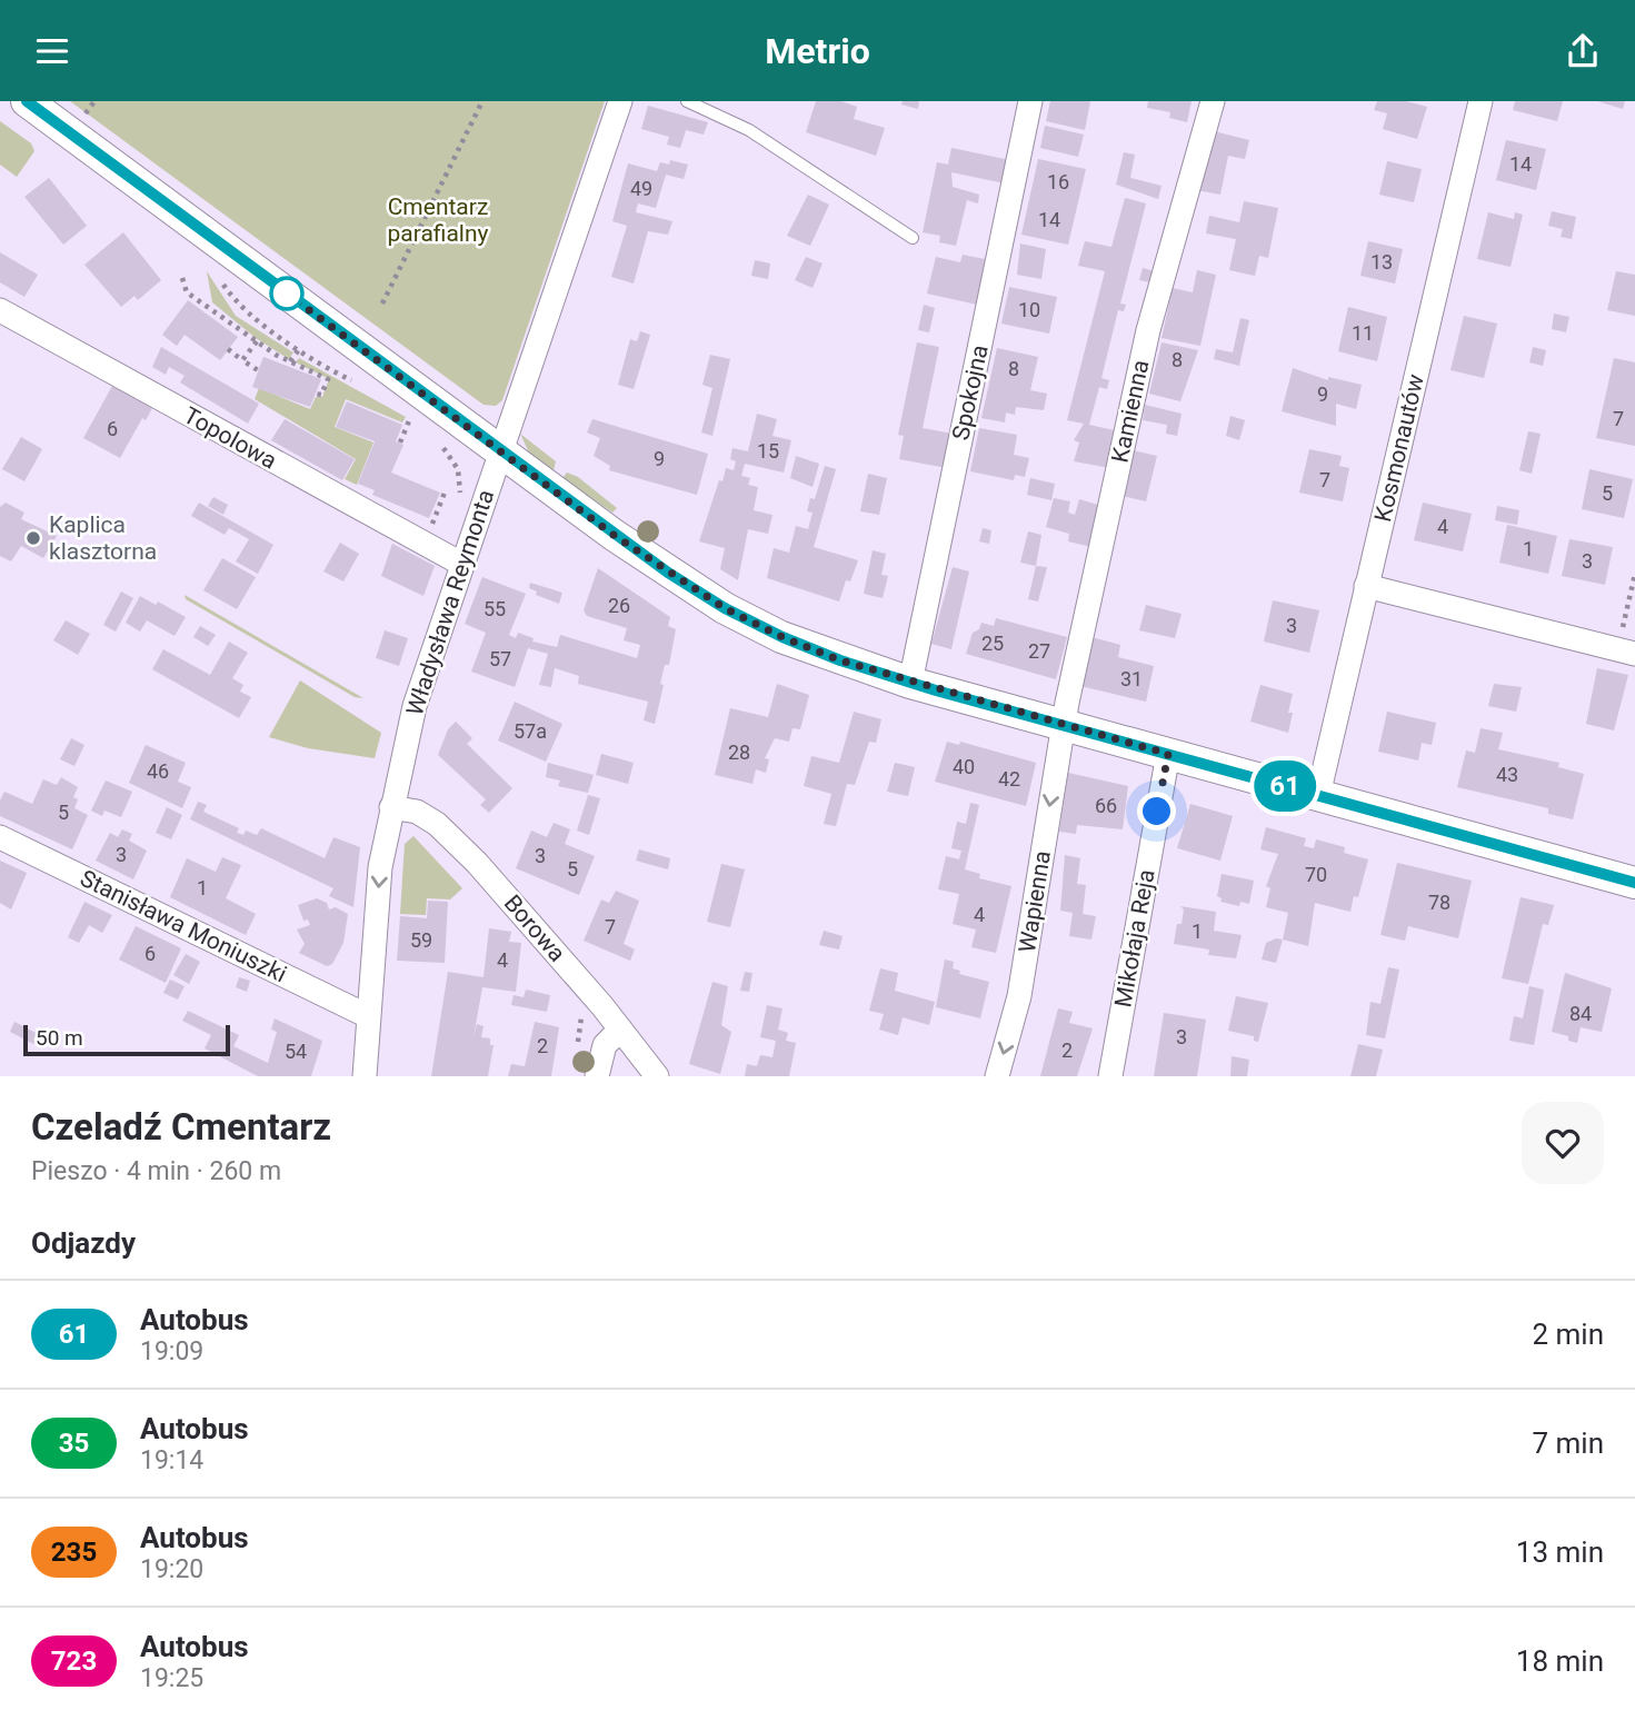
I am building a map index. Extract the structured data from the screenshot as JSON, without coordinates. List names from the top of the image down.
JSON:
{
  "streets": {
    "street": [
      "Spokojna",
      "Kamienna",
      "Topolowa",
      "Kosmonautów",
      "Władysława Reymonta",
      "Wapienna",
      "Stanisława Moniuszki",
      "Borowa",
      "Mikołaja Reja"
    ]
  },
  "crossings": [
    ["Kamienna", "Wapienna"],
    ["Topolowa", "Władysława Reymonta"],
    ["Władysława Reymonta", "Stanisława Moniuszki"],
    ["Władysława Reymonta", "Borowa"]
  ],
  "one_way": ["Wapienna"],
  "parks": ["Cmentarz parafialny"],
  "places": ["Kaplica klasztorna"],
  "lines": ["bus line 61"],
  "house_numbers": [
    "14",
    "16",
    "49",
    "14",
    "13",
    "10",
    "11",
    "8",
    "8",
    "9",
    "7",
    "6",
    "15",
    "9",
    "7",
    "5",
    "4",
    "1",
    "3",
    "26",
    "55",
    "3",
    "25",
    "27",
    "57",
    "31",
    "57a",
    "28",
    "40",
    "46",
    "43",
    "42",
    "66",
    "5",
    "3",
    "3",
    "5",
    "70",
    "1",
    "78",
    "4",
    "7",
    "1",
    "59",
    "6",
    "4",
    "84",
    "3",
    "2",
    "2",
    "54"
  ],
  "scale_bar": "50 m",
  "page": {
    "header": "Metrio",
    "on_map": "61",
    "scale": "50 m",
    "heading": [
      ["Czeladź Cmentarz", "Pieszo · 4 min · 260 m"],
      "Odjazdy"
    ],
    "list": [
      {
        "mark": "61",
        "name": "Autobus",
        "note": "19:09",
        "value": "2 min"
      },
      {
        "mark": "35",
        "name": "Autobus",
        "note": "19:14",
        "value": "7 min"
      },
      {
        "mark": "235",
        "name": "Autobus",
        "note": "19:20",
        "value": "13 min"
      },
      {
        "mark": "723",
        "name": "Autobus",
        "note": "19:25",
        "value": "18 min"
      }
    ]
  }
}
